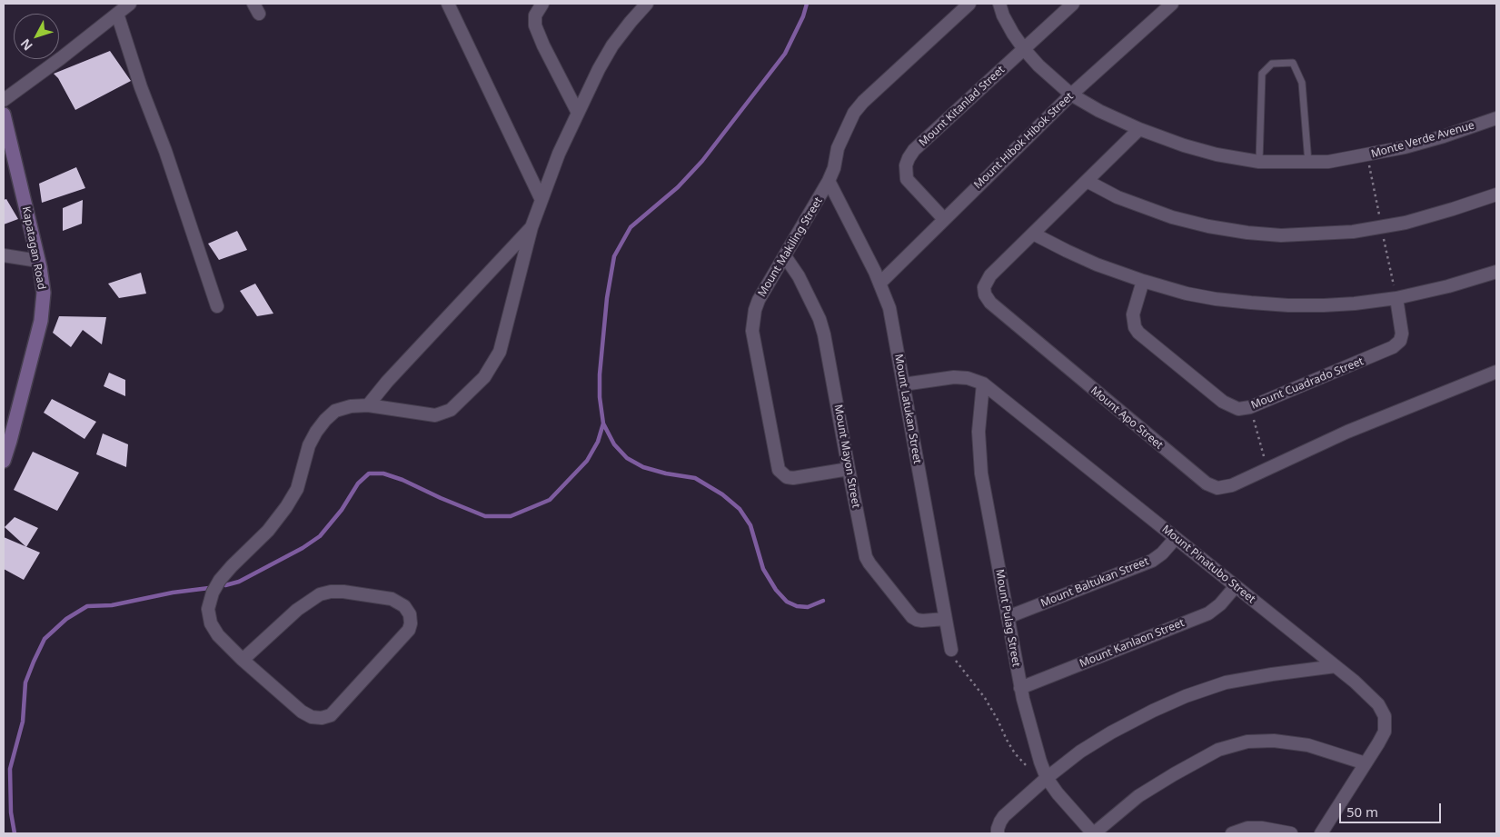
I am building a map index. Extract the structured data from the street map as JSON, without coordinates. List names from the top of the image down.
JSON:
{
  "streets": {
    "main road": ["Kapatagan Road"],
    "street": [
      "Mount Kitanlad Street",
      "Monte Verde Avenue",
      "Mount Hibok Hibok Street",
      "Mount Makiling Street",
      "Mount Cuadrado Street",
      "Mount Latukan Street",
      "Mount Apo Street",
      "Mount Mayon Street",
      "Mount Pinatubo Street",
      "Mount Baltukan Street",
      "Mount Pulag Street",
      "Mount Kanlaon Street"
    ]
  },
  "crossings": [
    ["Mount Kitanlad Street", "Monte Verde Avenue"],
    ["Mount Kitanlad Street", "Mount Hibok Hibok Street"],
    ["Monte Verde Avenue", "Mount Hibok Hibok Street"],
    ["Monte Verde Avenue", "Mount Apo Street"],
    ["Mount Hibok Hibok Street", "Mount Latukan Street"],
    ["Mount Makiling Street", "Mount Latukan Street"],
    ["Mount Makiling Street", "Mount Mayon Street"],
    ["Mount Latukan Street", "Mount Mayon Street"],
    ["Mount Latukan Street", "Mount Pinatubo Street"],
    ["Mount Pinatubo Street", "Mount Baltukan Street"],
    ["Mount Pinatubo Street", "Mount Pulag Street"],
    ["Mount Pinatubo Street", "Mount Kanlaon Street"],
    ["Mount Baltukan Street", "Mount Pulag Street"],
    ["Mount Pulag Street", "Mount Kanlaon Street"]
  ],
  "scale_bar": "50 m",
  "north": "bottom left"
}
